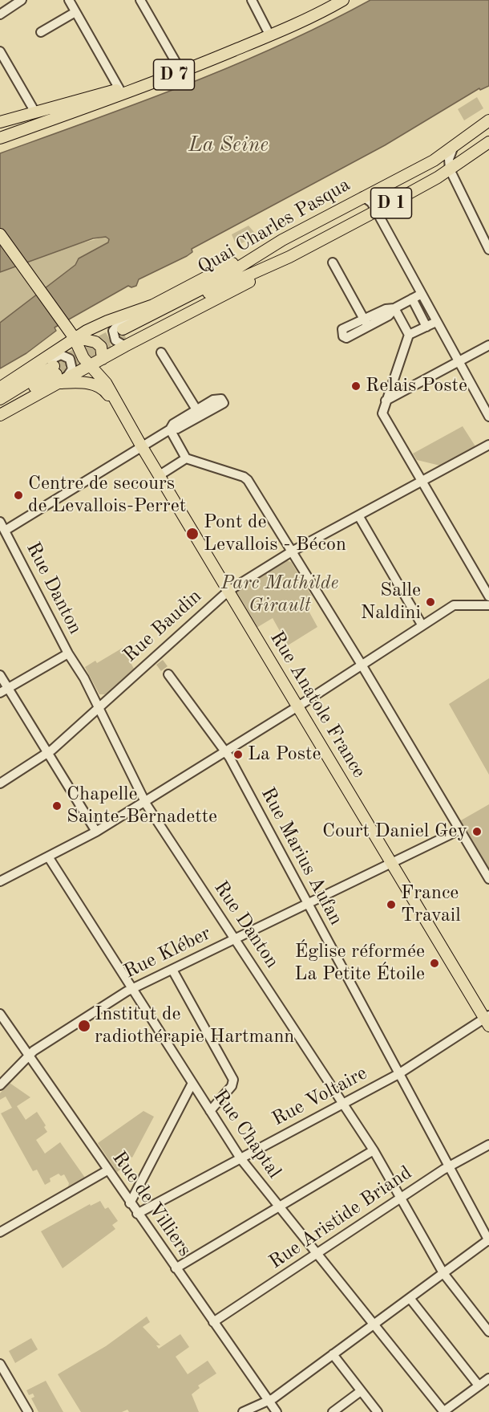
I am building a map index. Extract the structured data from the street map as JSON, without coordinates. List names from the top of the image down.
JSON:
{
  "streets": {
    "main road": [
      "D 7",
      "D 1",
      "Quai Charles Pasqua",
      "Rue Anatole France"
    ],
    "street": [
      "Rue Danton",
      "Rue Baudin",
      "Rue Marius Aufan",
      "Rue Kléber",
      "Rue Voltaire",
      "Rue Chaptal",
      "Rue de Villiers",
      "Rue Aristide Briand"
    ]
  },
  "crossings": [
    ["Rue Danton", "Rue Baudin"],
    ["Rue Danton", "Rue Kléber"],
    ["Rue Danton", "Rue Voltaire"],
    ["Rue Danton", "Rue Aristide Briand"],
    ["Rue Baudin", "Rue Anatole France"],
    ["Rue Anatole France", "Rue Kléber"],
    ["Rue Anatole France", "Rue Voltaire"],
    ["Rue Marius Aufan", "Rue Kléber"],
    ["Rue Marius Aufan", "Rue Voltaire"],
    ["Rue Marius Aufan", "Rue Aristide Briand"],
    ["Rue Kléber", "Rue Chaptal"],
    ["Rue Kléber", "Rue de Villiers"],
    ["Rue Voltaire", "Rue Chaptal"],
    ["Rue Voltaire", "Rue de Villiers"],
    ["Rue Chaptal", "Rue Aristide Briand"],
    ["Rue de Villiers", "Rue Aristide Briand"]
  ],
  "water": ["La Seine"],
  "parks": ["Parc Mathilde Girault"],
  "places": [
    "Relais Poste",
    "Centre de secours de Levallois-Perret",
    "Pont de Levallois - Bécon",
    "Salle Naldini",
    "La Poste",
    "Chapelle Sainte-Bernadette",
    "Court Daniel Gey",
    "France Travail",
    "Église réformée La Petite Étoile",
    "Institut de radiothérapie Hartmann"
  ]
}
